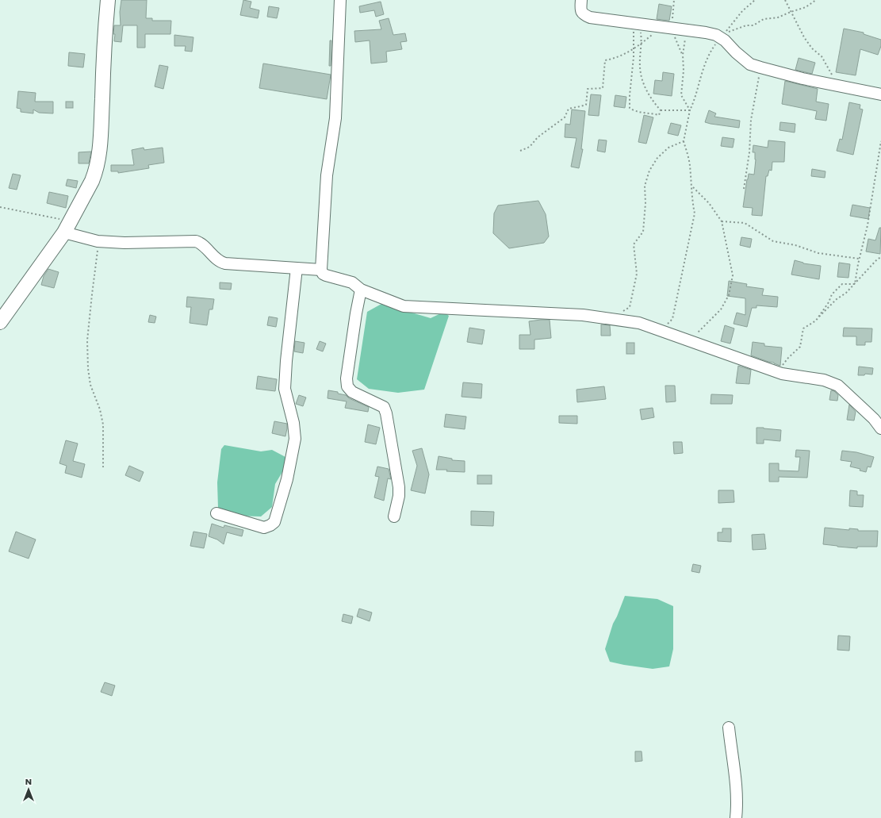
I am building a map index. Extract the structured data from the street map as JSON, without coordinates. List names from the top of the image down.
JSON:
{
  "north": "top"
}
